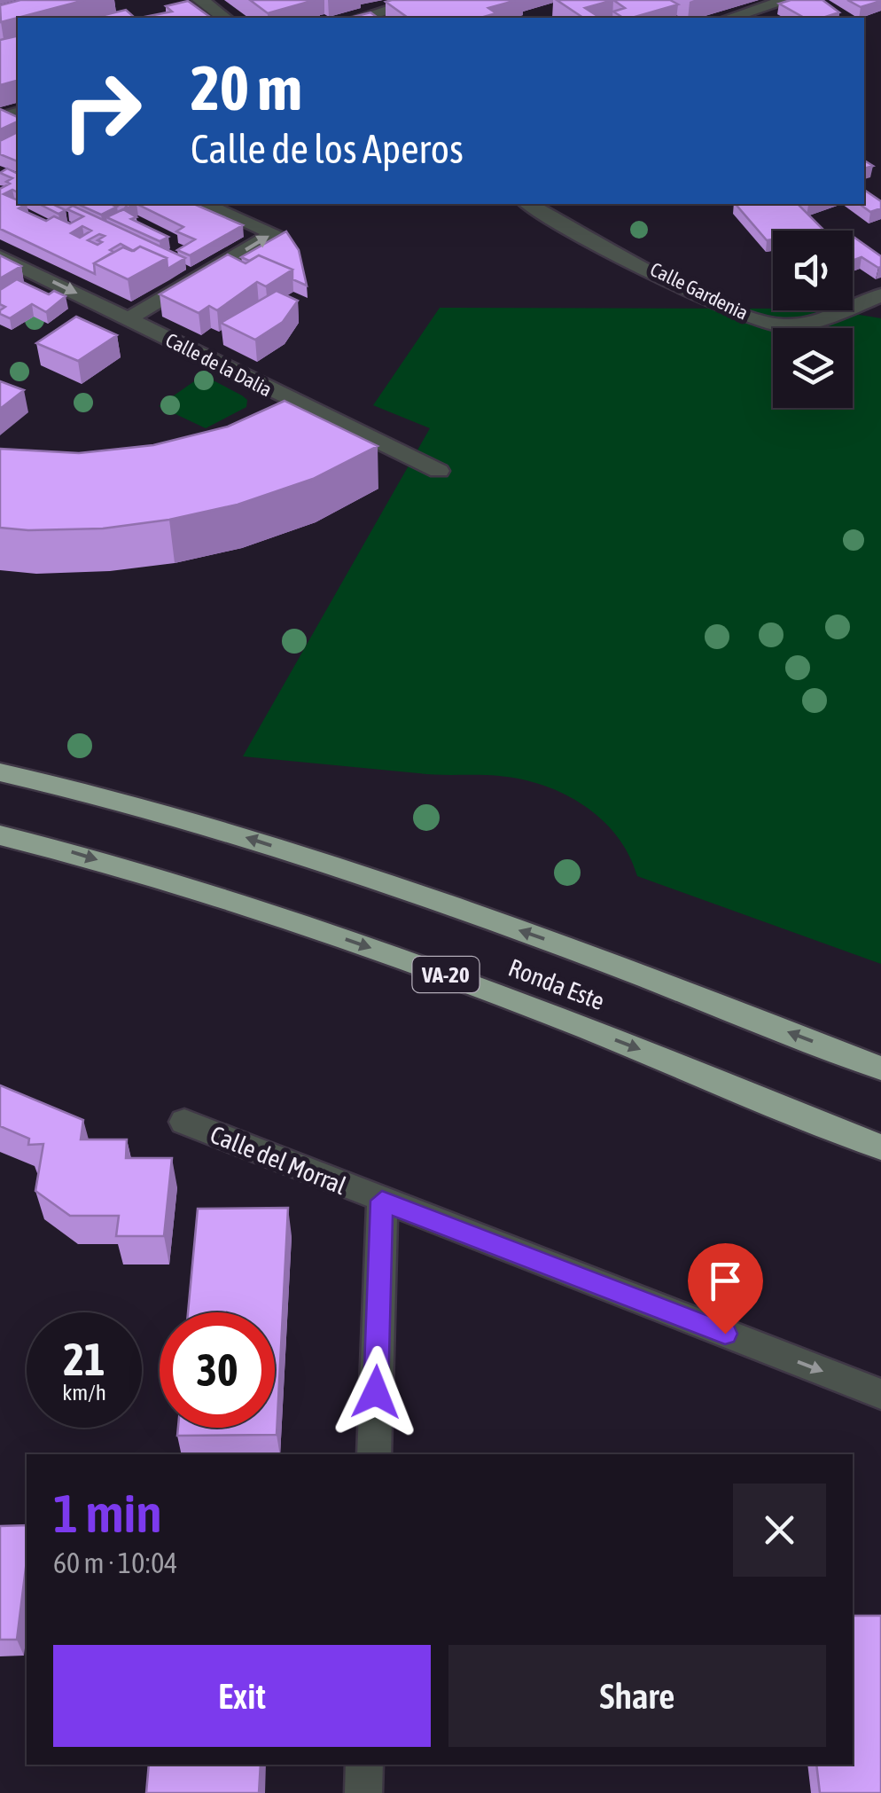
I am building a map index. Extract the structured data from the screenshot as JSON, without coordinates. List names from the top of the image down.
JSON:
{
  "streets": {
    "highway": ["VA-20", "Ronda Este"],
    "street": ["Calle Gardenia", "Calle de la Dalia", "Calle del Morral"]
  },
  "one_way": ["Calle del Morral"],
  "page": {
    "turn": ["20 m", "Calle de los Aperos"],
    "speed": "21 km/h",
    "limit": "30",
    "heading": ["1 min", "60 m · 10:04"],
    "buttons": ["Exit", "Share"]
  }
}
